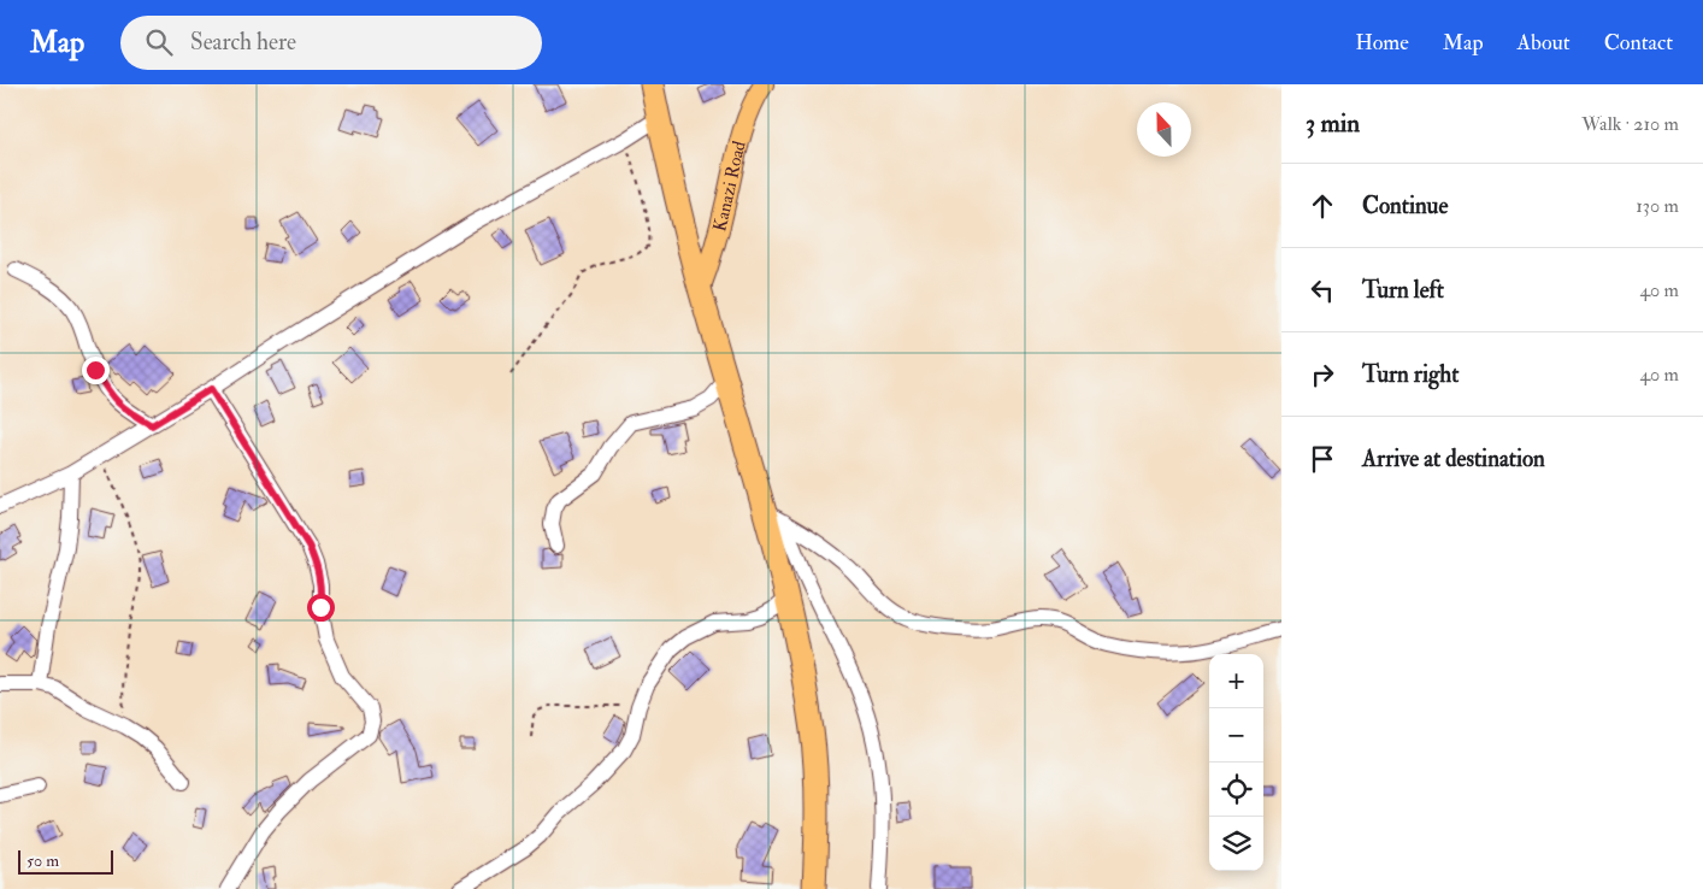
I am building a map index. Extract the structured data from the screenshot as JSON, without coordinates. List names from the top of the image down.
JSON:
{
  "streets": {
    "main road": ["Kanazi Road"]
  },
  "scale_bar": "50 m",
  "north": "top",
  "page": {
    "header": "Map",
    "search": "Search here",
    "nav": [
      "Home",
      "Map",
      "About",
      "Contact"
    ],
    "heading": ["3 min", "Walk · 210 m"],
    "list": [
      ["Continue", "130 m"],
      ["Turn left", "40 m"],
      ["Turn right", "40 m"],
      "Arrive at destination"
    ],
    "map_buttons": ["+", "−"],
    "scale": "50 m"
  }
}
